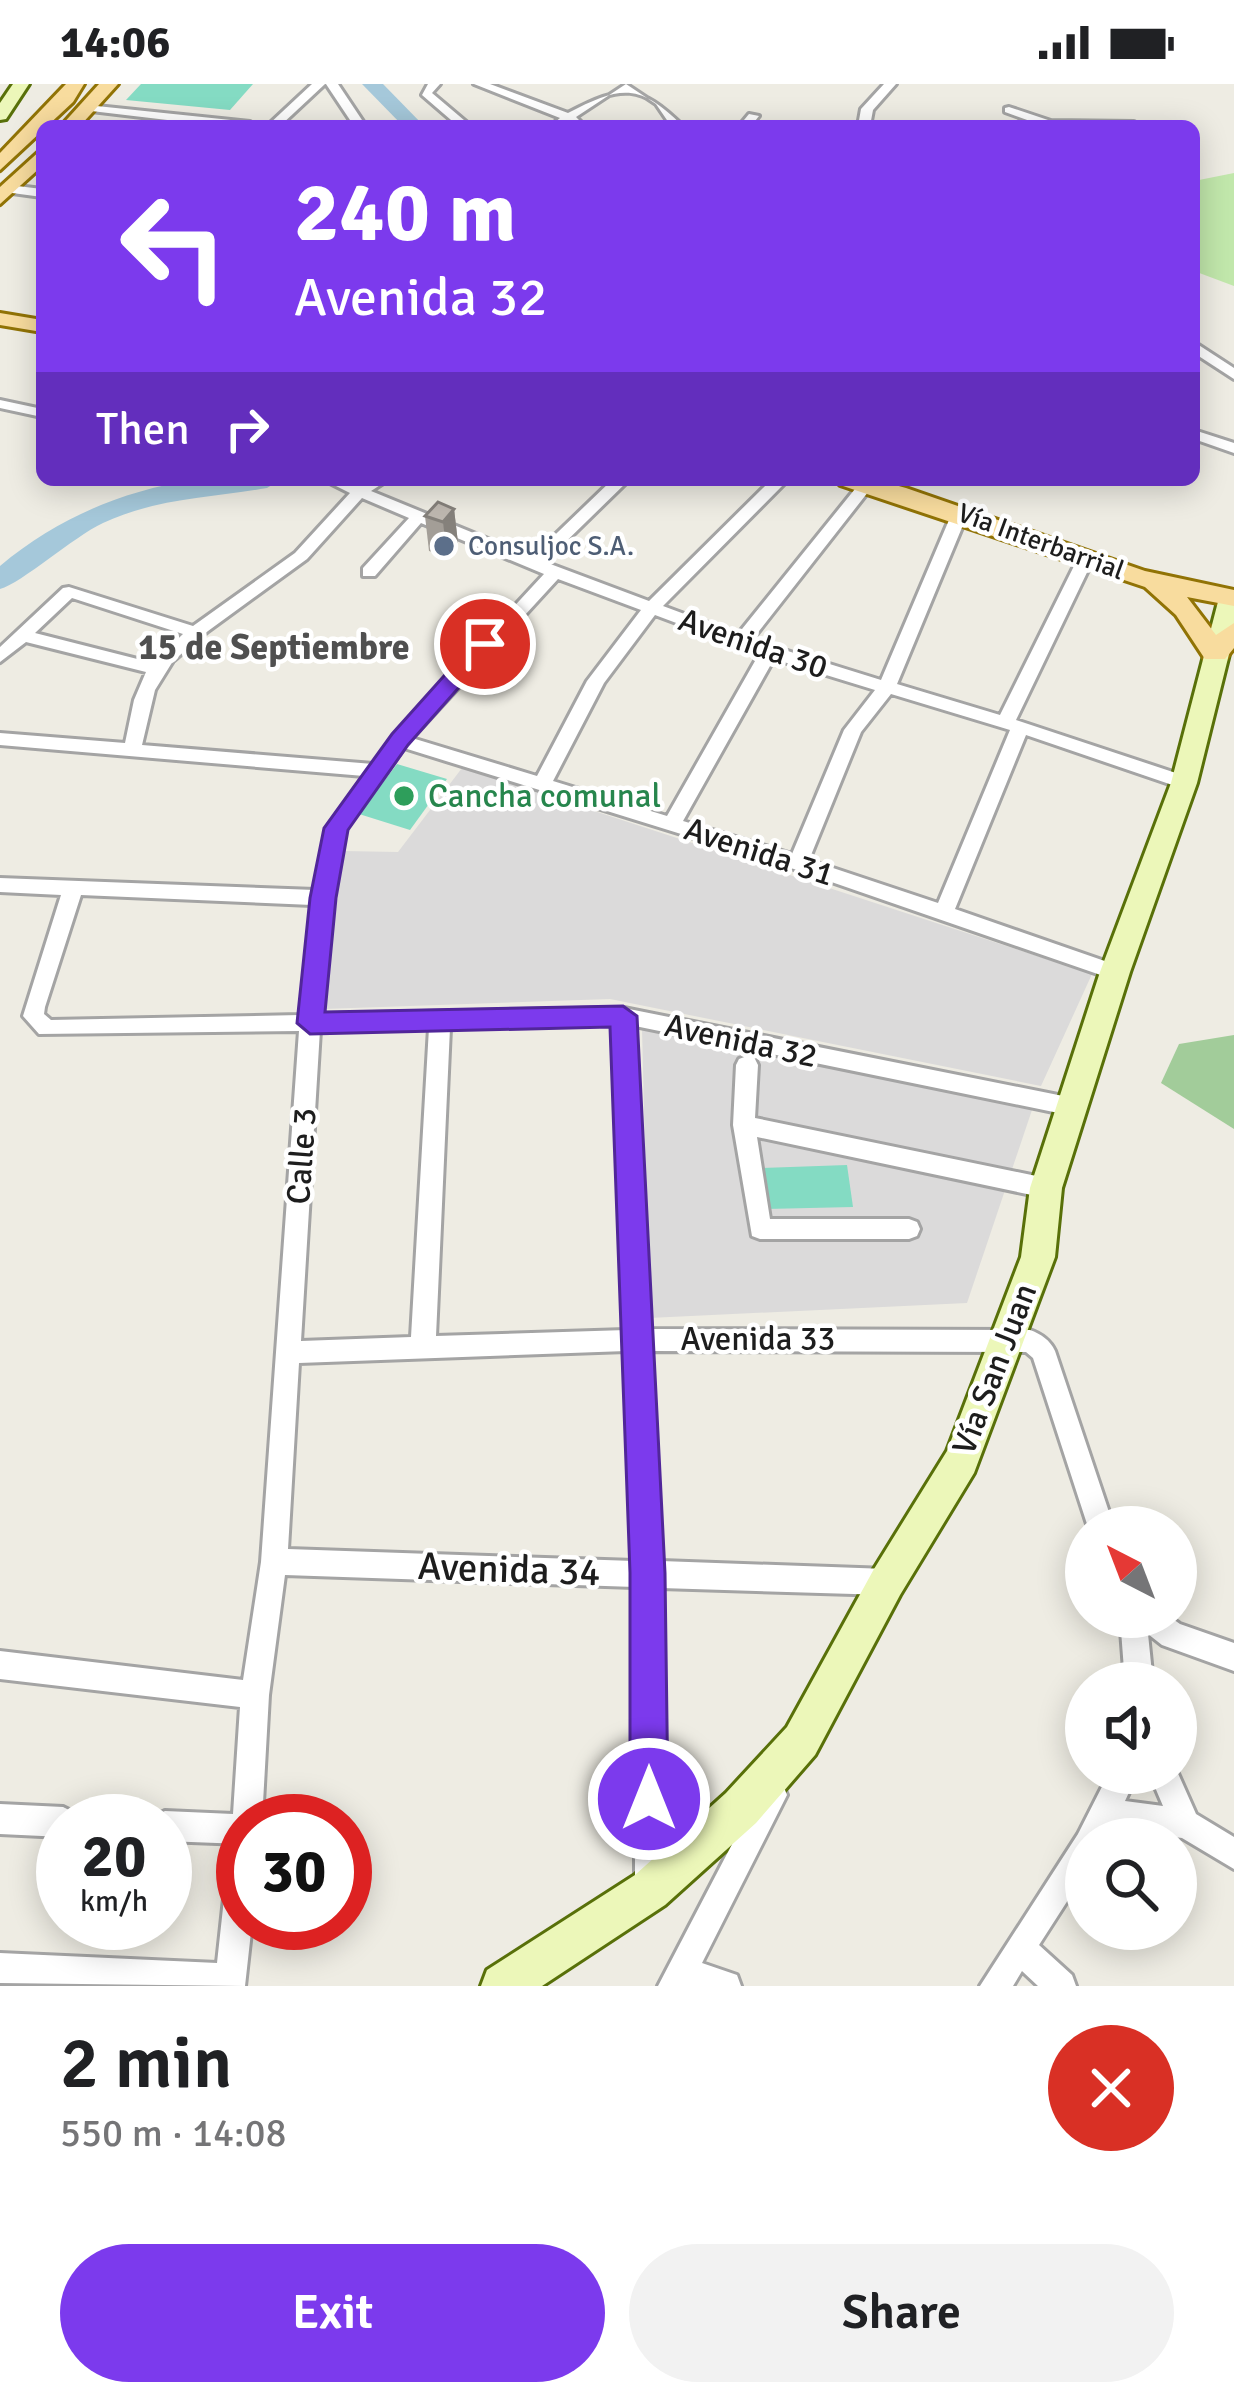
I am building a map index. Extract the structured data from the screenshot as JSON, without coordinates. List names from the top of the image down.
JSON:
{
  "streets": {
    "main road": ["Vía Interbarrial"],
    "street": [
      "Avenida 30",
      "Avenida 31",
      "Avenida 32",
      "Calle 3",
      "Avenida 33",
      "Vía San Juan",
      "Avenida 34"
    ]
  },
  "crossings": [
    ["Vía Interbarrial", "Vía San Juan"],
    ["Avenida 30", "Calle 3"],
    ["Avenida 30", "Vía San Juan"],
    ["Avenida 31", "Calle 3"],
    ["Avenida 31", "Vía San Juan"],
    ["Avenida 32", "Calle 3"],
    ["Avenida 32", "Vía San Juan"],
    ["Calle 3", "Avenida 33"],
    ["Calle 3", "Avenida 34"],
    ["Avenida 33", "Vía San Juan"],
    ["Vía San Juan", "Avenida 34"]
  ],
  "districts": ["15 de Septiembre"],
  "places": ["Consuljoc S.A.", "Cancha comunal"],
  "north": "top left",
  "page": {
    "status": "14:06",
    "turn": ["240 m", "Avenida 32"],
    "then": "Then",
    "speed": "20 km/h",
    "limit": "30",
    "heading": ["2 min", "550 m · 14:08"],
    "buttons": ["Exit", "Share"]
  }
}
